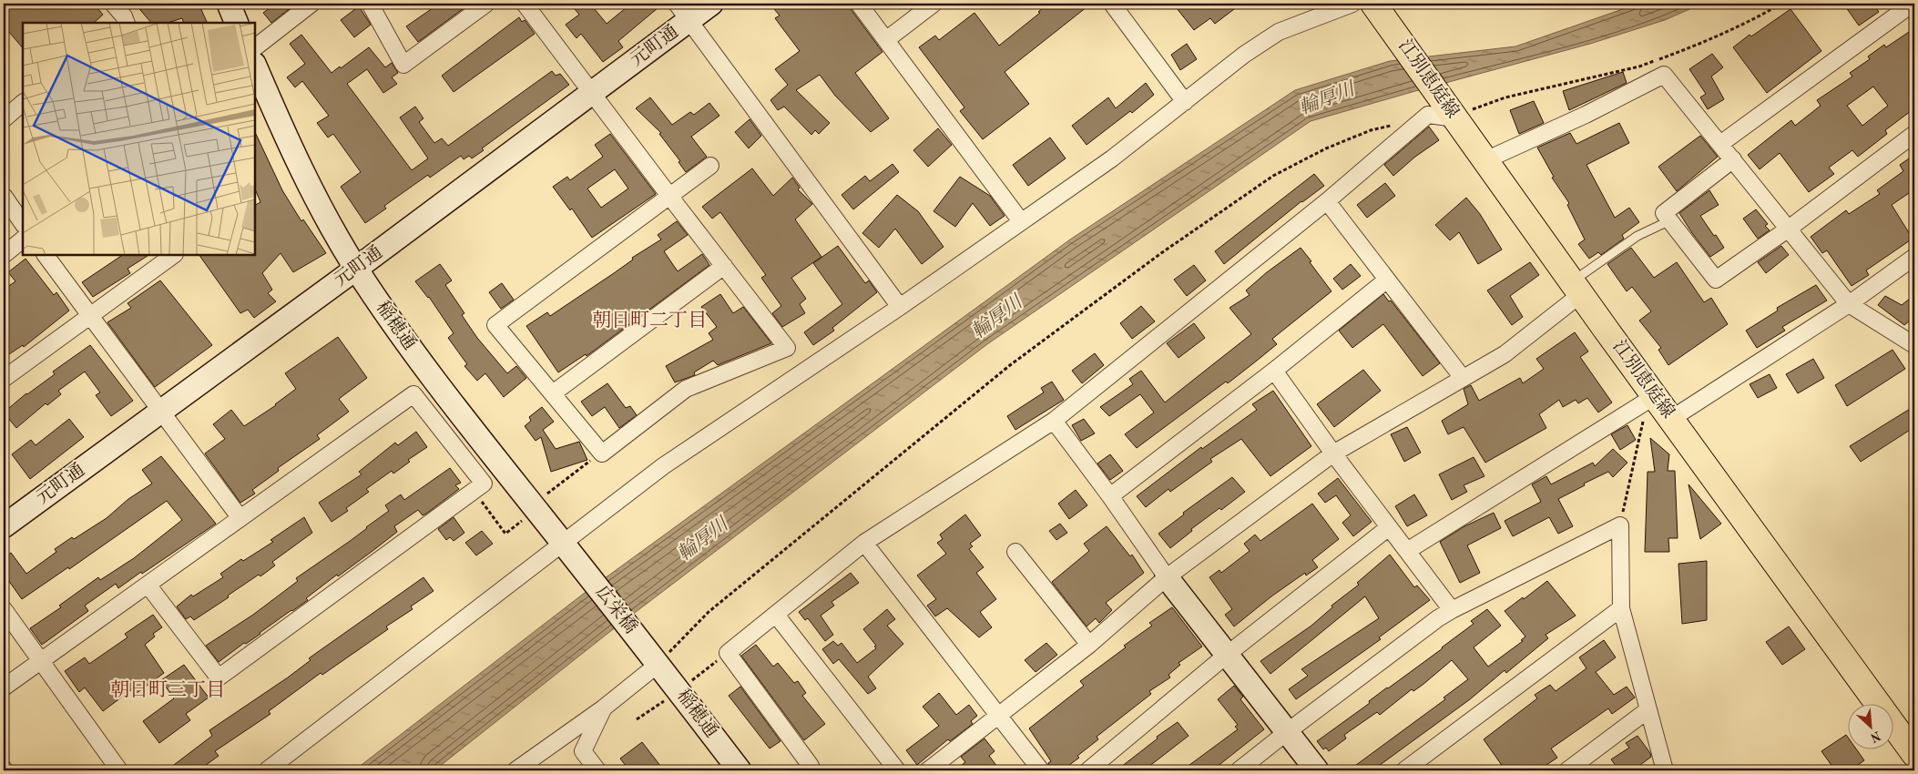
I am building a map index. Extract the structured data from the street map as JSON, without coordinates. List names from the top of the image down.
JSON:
{
  "streets": {
    "main road": ["江別恵庭線"],
    "street": ["元町通", "稲穂通", "広栄橋"]
  },
  "crossings": [
    ["元町通", "稲穂通"],
    ["稲穂通", "広栄橋"]
  ],
  "districts": ["朝日町二丁目", "朝日町三丁目"],
  "water": ["輪厚川"],
  "north": "bottom right"
}
